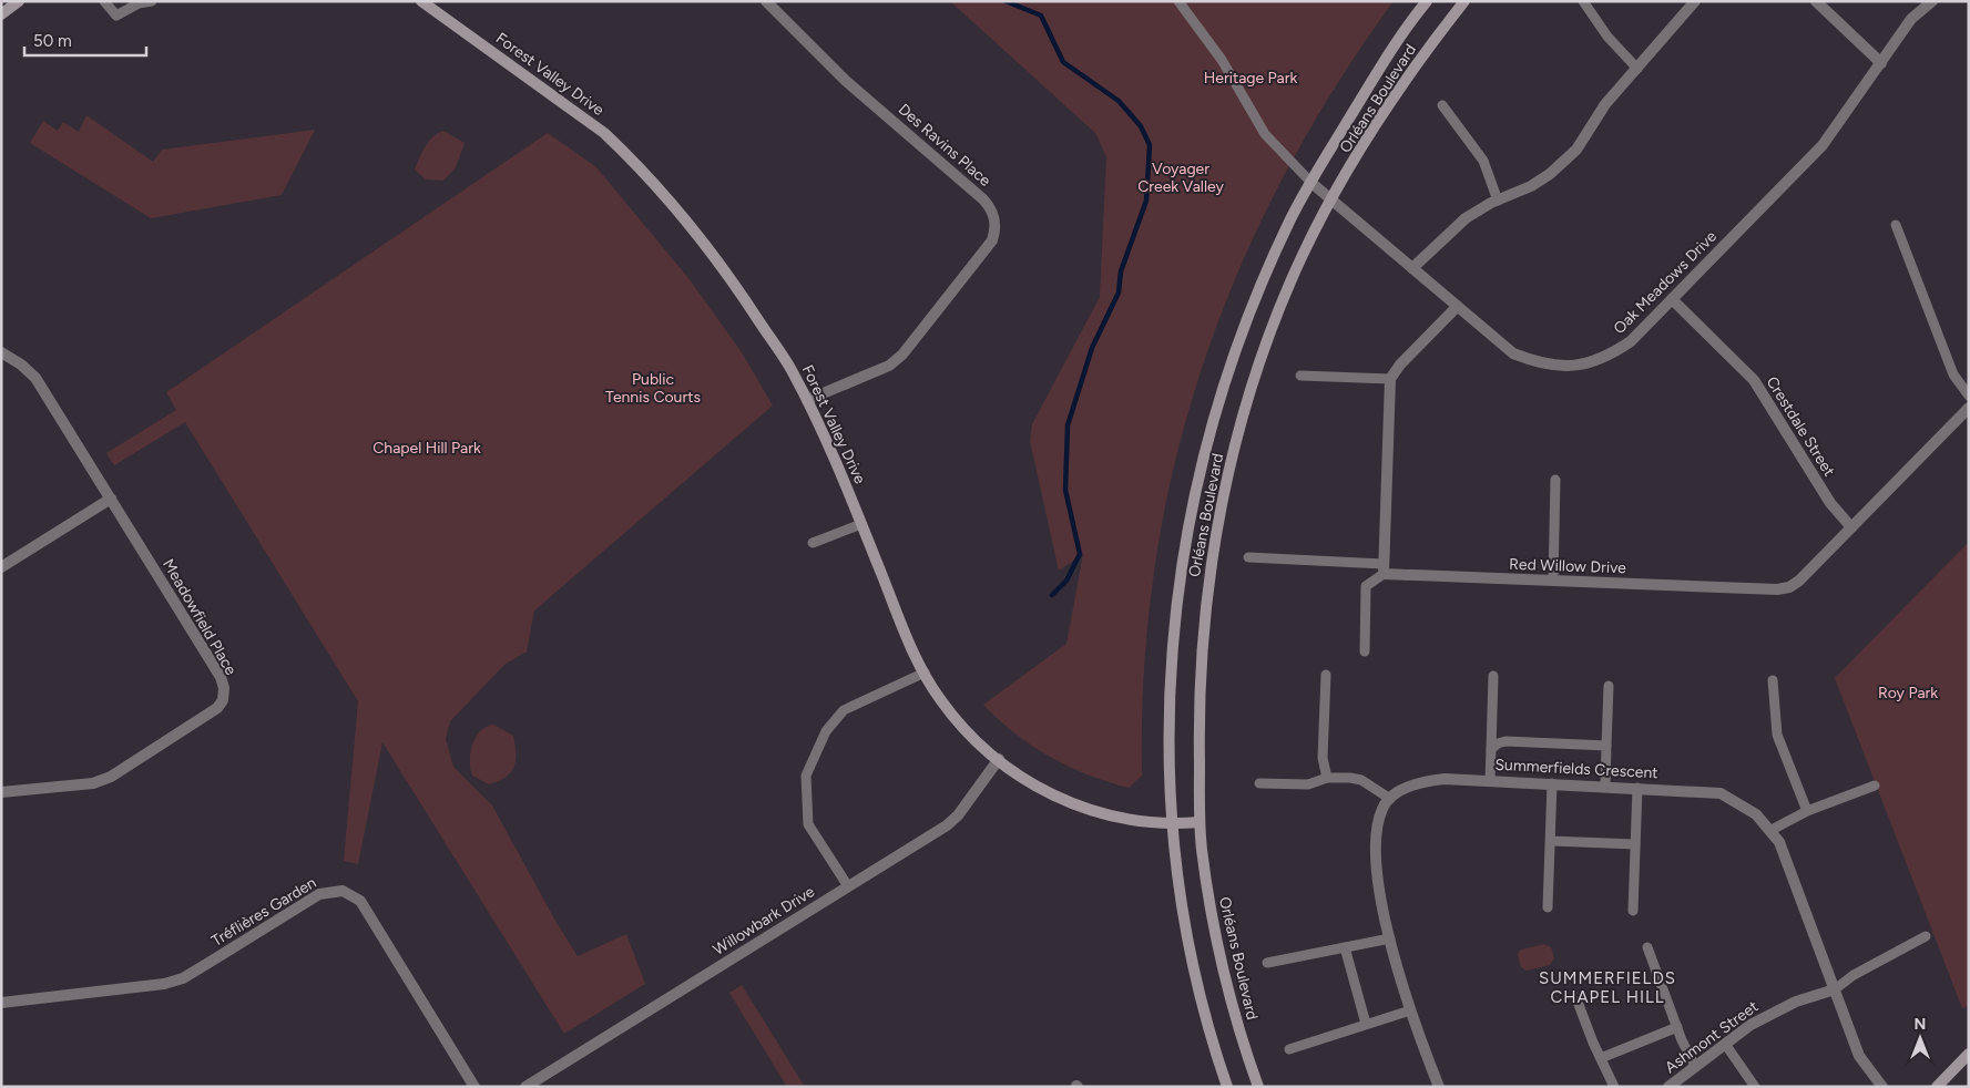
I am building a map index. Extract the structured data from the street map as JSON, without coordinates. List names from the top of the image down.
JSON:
{
  "streets": {
    "main road": ["Forest Valley Drive", "Orléans Boulevard"],
    "street": [
      "Des Ravins Place",
      "Oak Meadows Drive",
      "Crestdale Street",
      "Red Willow Drive",
      "Meadowfield Place",
      "Summerfields Crescent",
      "Tréflières Garden",
      "Willowbark Drive",
      "Ashmont Street"
    ]
  },
  "crossings": [
    ["Forest Valley Drive", "Orléans Boulevard"],
    ["Forest Valley Drive", "Des Ravins Place"],
    ["Forest Valley Drive", "Willowbark Drive"],
    ["Orléans Boulevard", "Oak Meadows Drive"],
    ["Oak Meadows Drive", "Crestdale Street"],
    ["Crestdale Street", "Red Willow Drive"],
    ["Summerfields Crescent", "Ashmont Street"]
  ],
  "districts": ["SUMMERFIELDS CHAPEL HILL"],
  "parks": [
    "Heritage Park",
    "Voyager Creek Valley",
    "Public Tennis Courts",
    "Chapel Hill Park",
    "Roy Park"
  ],
  "scale_bar": "50 m",
  "north": "top"
}
